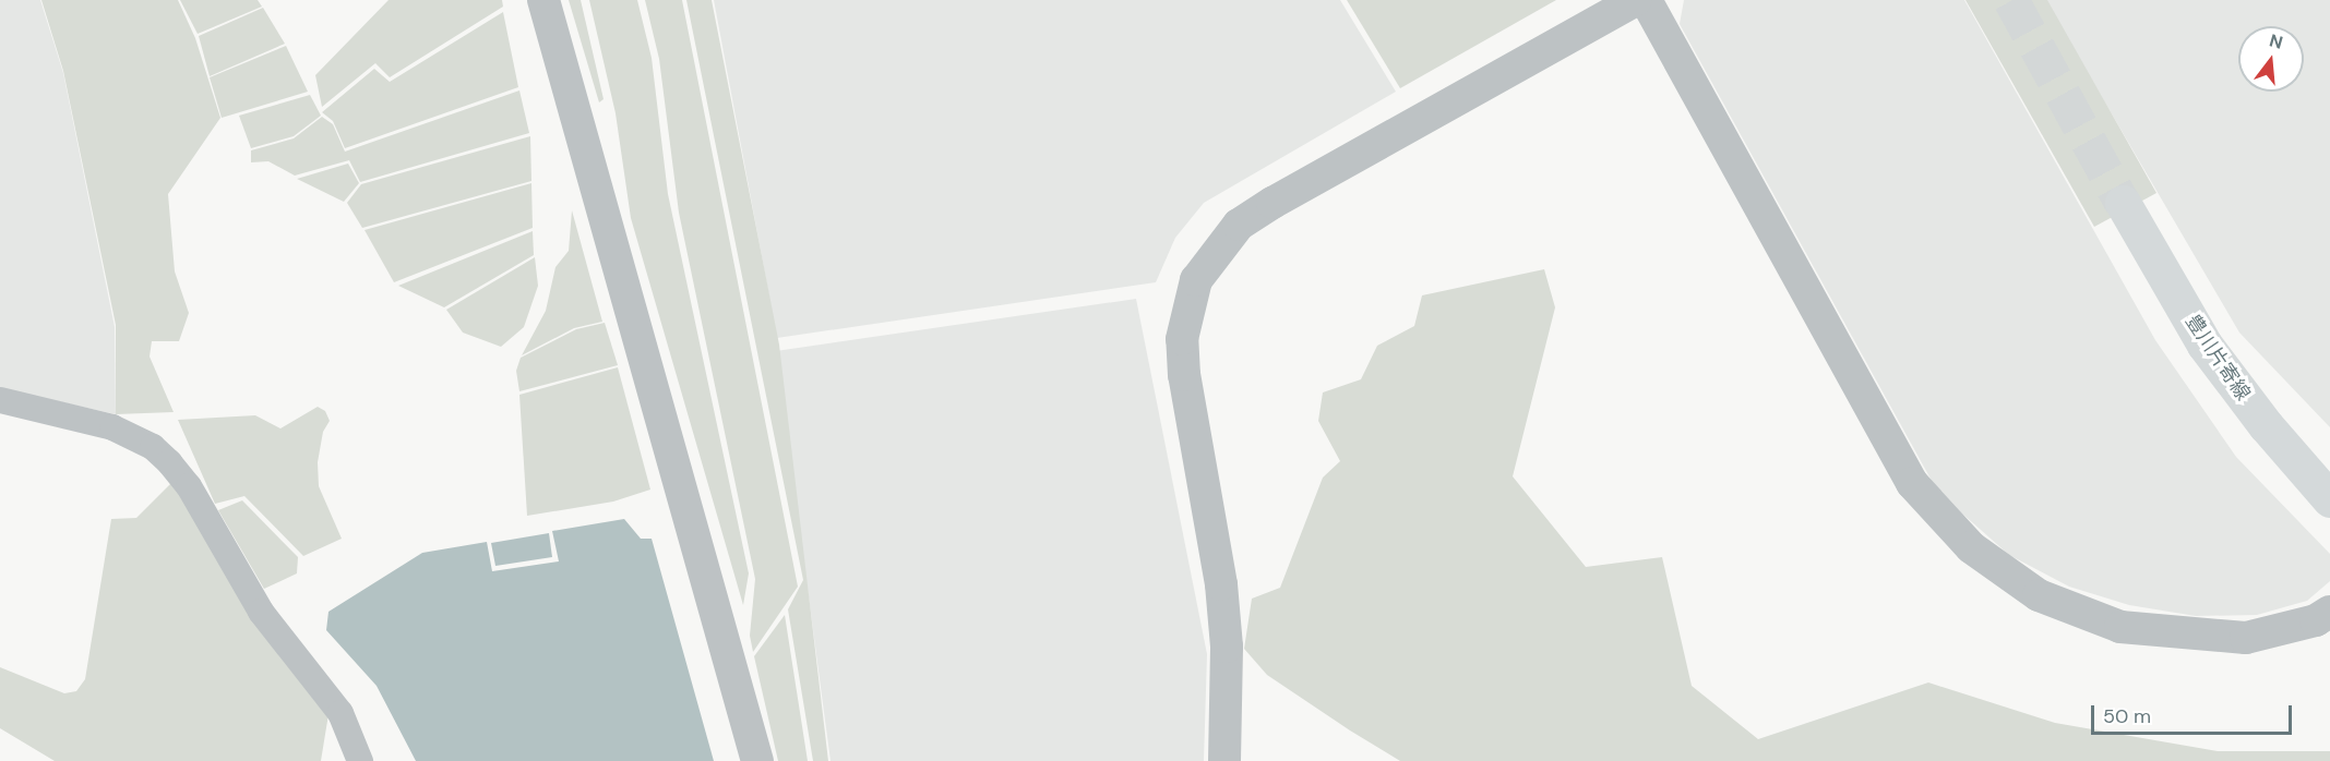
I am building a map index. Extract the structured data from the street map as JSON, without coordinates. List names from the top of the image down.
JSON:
{
  "streets": {
    "main road": ["豊川片寄線"]
  },
  "scale_bar": "50 m",
  "north": "top"
}
